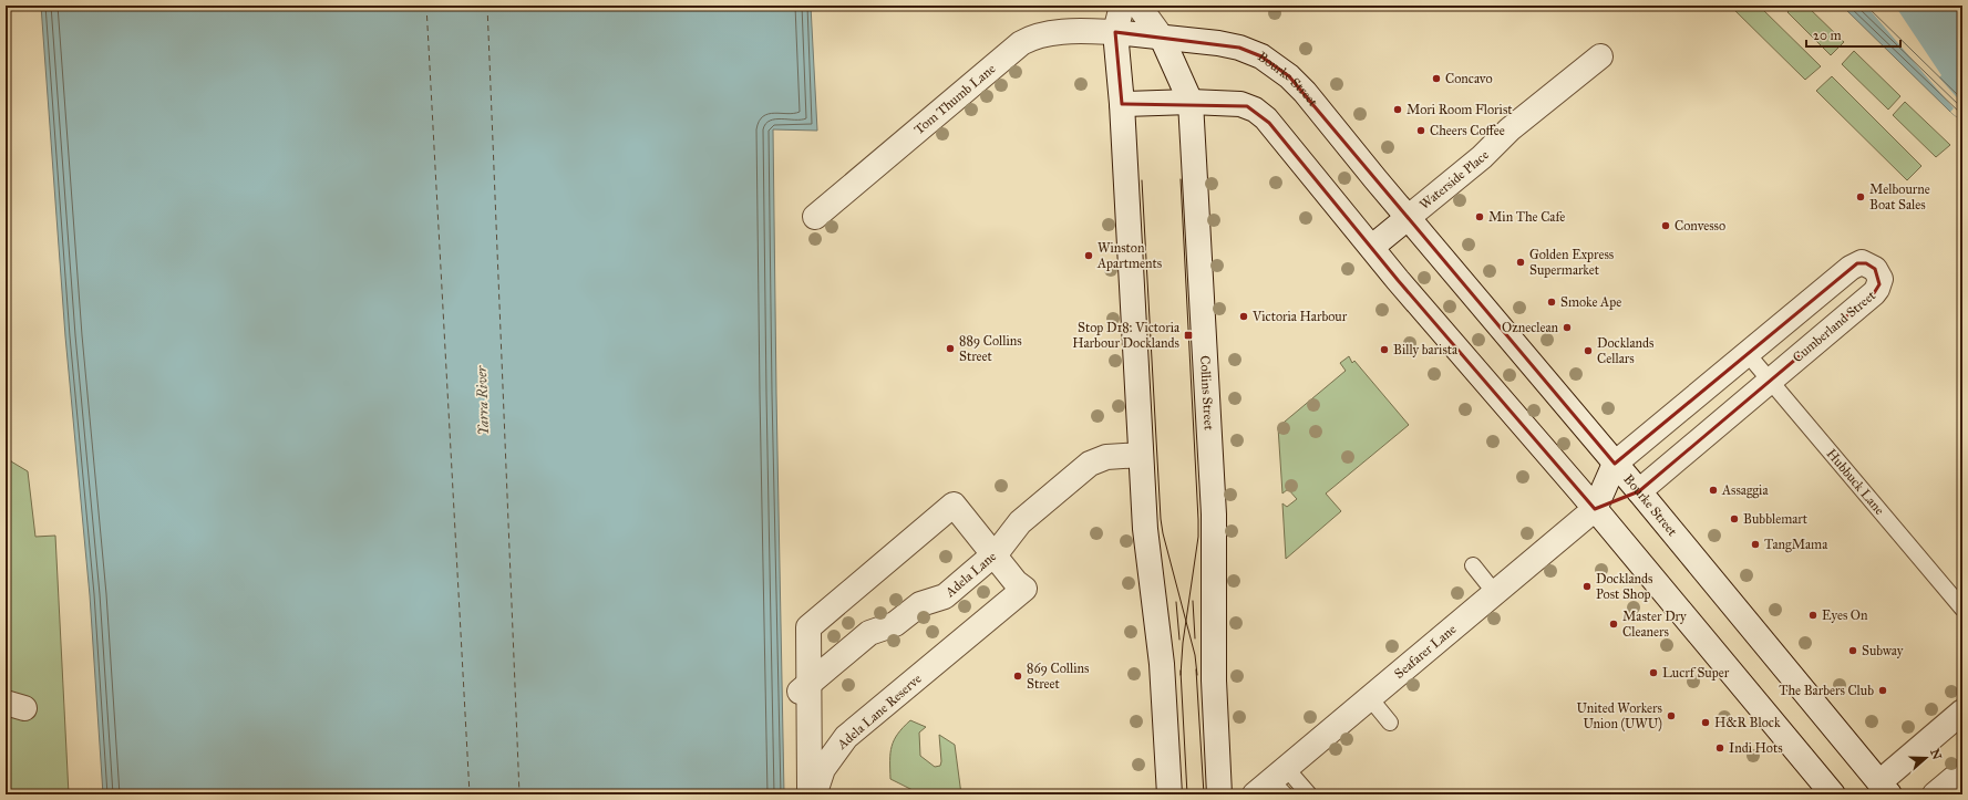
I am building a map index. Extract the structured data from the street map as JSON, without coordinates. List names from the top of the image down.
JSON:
{
  "streets": {
    "street": [
      "Bourke Street",
      "Tom Thumb Lane",
      "Waterside Place",
      "Cumberland Street",
      "Collins Street",
      "Adela Lane",
      "Seafarer Lane",
      "Adela Lane Reserve"
    ],
    "lane": ["Hubbuck Lane"]
  },
  "crossings": [
    ["Bourke Street", "Tom Thumb Lane"],
    ["Bourke Street", "Waterside Place"],
    ["Bourke Street", "Cumberland Street"],
    ["Bourke Street", "Collins Street"],
    ["Cumberland Street", "Hubbuck Lane"],
    ["Cumberland Street", "Seafarer Lane"],
    ["Adela Lane", "Adela Lane Reserve"]
  ],
  "water": ["Yarra River"],
  "places": {
    "other": [
      "Concavo",
      "Mori Room Florist",
      "Cheers Coffee",
      "Melbourne Boat Sales",
      "Min The Cafe",
      "Convesso",
      "Winston Apartments",
      "Golden Express Supermarket",
      "Smoke Ape",
      "Victoria Harbour",
      "Ozneclean",
      "889 Collins Street",
      "Billy barista",
      "Docklands Cellars",
      "Assaggia",
      "Bubblemart",
      "TangMama",
      "Docklands Post Shop",
      "Eyes On",
      "Master Dry Cleaners",
      "Subway",
      "Lucrf Super",
      "869 Collins Street",
      "The Barbers Club",
      "United Workers Union (UWU)",
      "H&R Block",
      "Indi Hots"
    ],
    "transit": ["Stop D18: Victoria Harbour Docklands"]
  },
  "scale_bar": "20 m",
  "north": "right"
}
